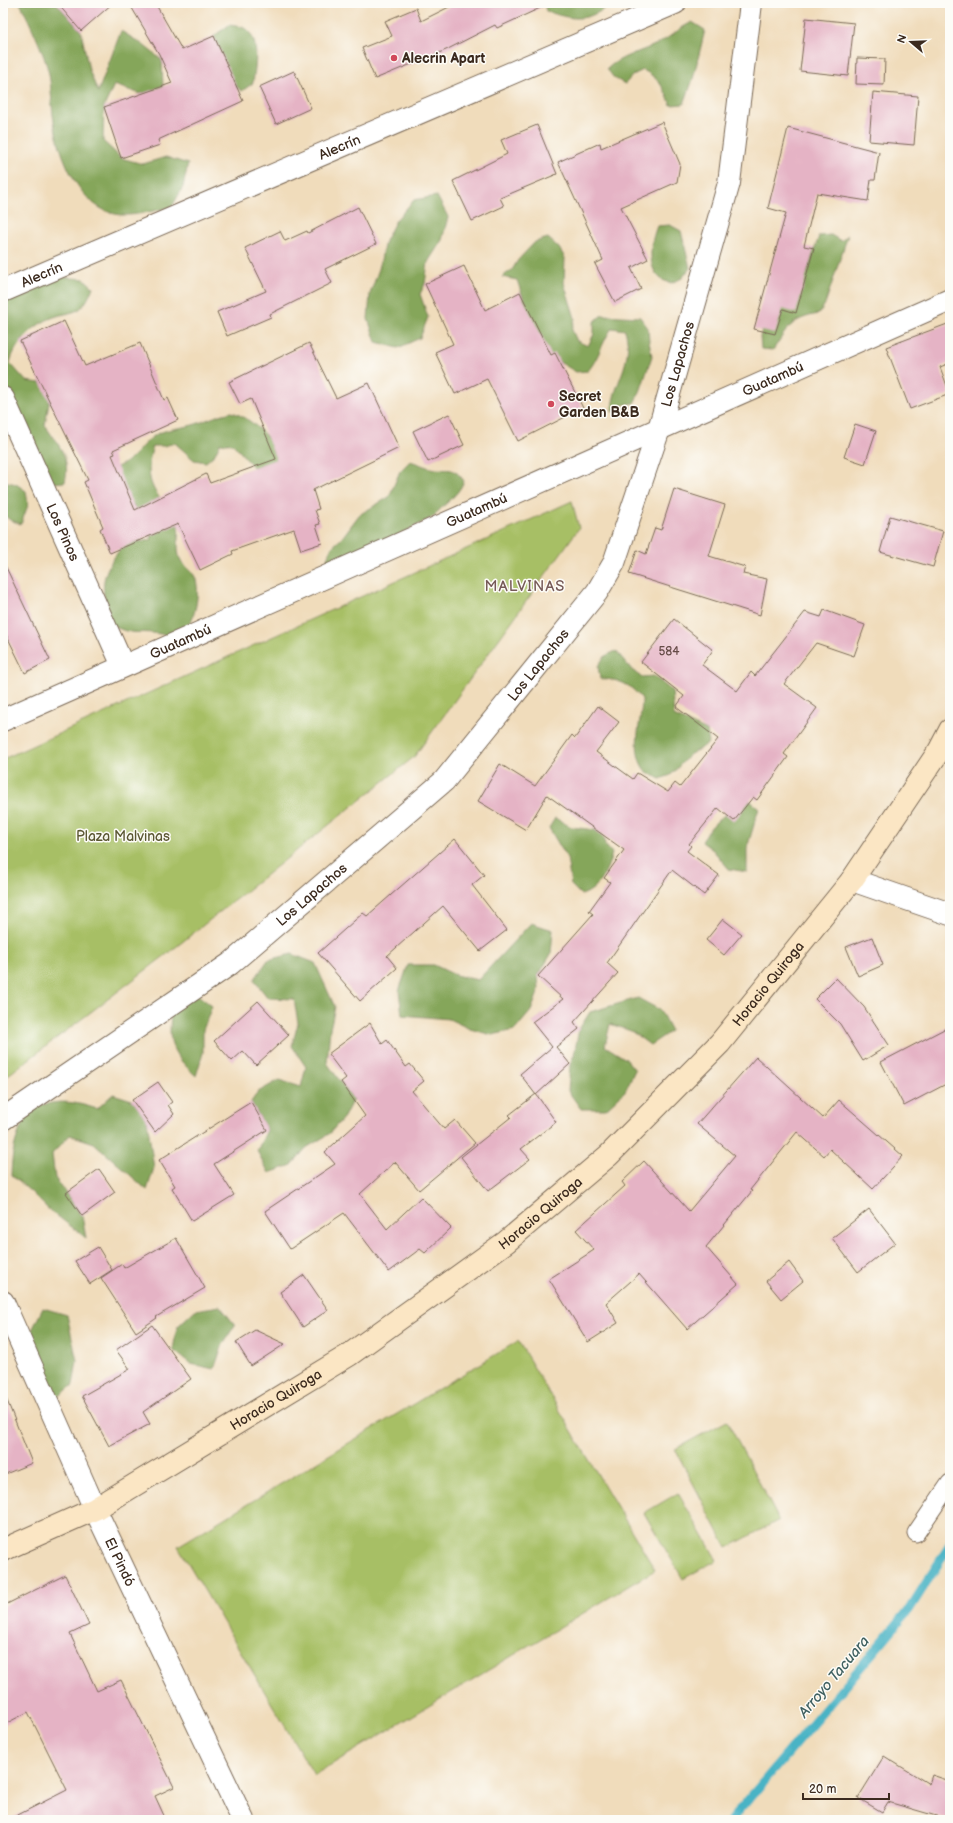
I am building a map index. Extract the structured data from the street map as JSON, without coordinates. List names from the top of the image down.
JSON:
{
  "streets": {
    "main road": ["Horacio Quiroga"],
    "street": [
      "Alecrín",
      "Los Lapachos",
      "Guatambú",
      "Los Pinos",
      "El Pindó"
    ]
  },
  "crossings": [
    ["Los Lapachos", "Guatambú"],
    ["Guatambú", "Los Pinos"],
    ["Horacio Quiroga", "El Pindó"]
  ],
  "districts": ["MALVINAS"],
  "water": ["Arroyo Tacuara"],
  "parks": ["Plaza Malvinas"],
  "places": ["Alecrin Apart", "Secret Garden B&B"],
  "house_numbers": ["584"],
  "scale_bar": "20 m",
  "north": "left"
}
